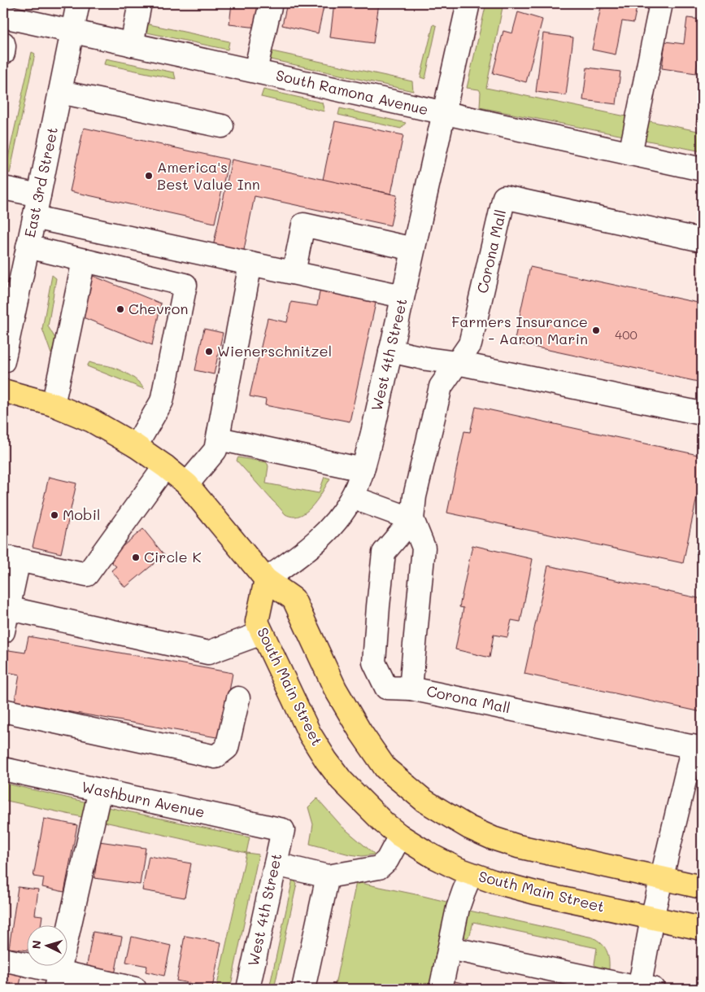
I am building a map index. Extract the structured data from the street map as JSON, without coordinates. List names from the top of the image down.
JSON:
{
  "streets": {
    "main road": ["South Main Street"],
    "street": [
      "South Ramona Avenue",
      "East 3rd Street",
      "Corona Mall",
      "West 4th Street",
      "Washburn Avenue"
    ]
  },
  "crossings": [
    ["South Ramona Avenue", "East 3rd Street"],
    ["South Ramona Avenue", "West 4th Street"],
    ["Corona Mall", "South Main Street"],
    ["West 4th Street", "South Main Street"],
    ["West 4th Street", "Washburn Avenue"]
  ],
  "places": [
    "America's Best Value Inn",
    "Chevron",
    "Farmers Insurance - Aaron Marin",
    "Wienerschnitzel",
    "Mobil",
    "Circle K"
  ],
  "house_numbers": ["400"],
  "north": "left"
}
